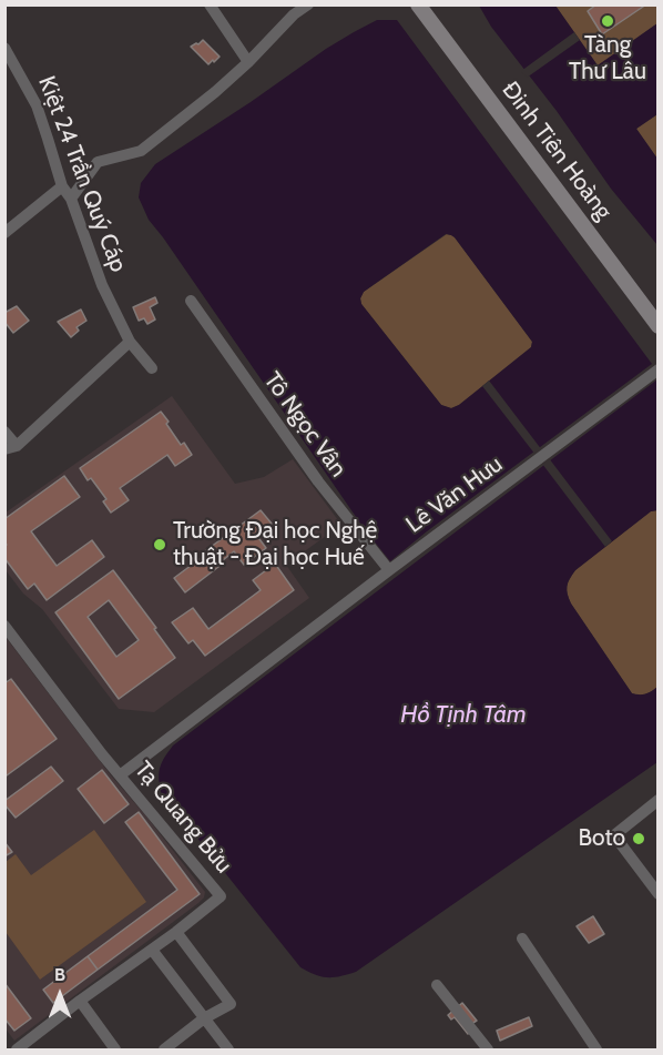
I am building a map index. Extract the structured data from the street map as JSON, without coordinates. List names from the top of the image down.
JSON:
{
  "streets": {
    "main road": ["Đinh Tiên Hoàng"],
    "street": [
      "Kiệt 24 Trần Quý Cáp",
      "Tô Ngọc Vân",
      "Lê Văn Hưu",
      "Tạ Quang Bửu"
    ]
  },
  "crossings": [
    ["Tô Ngọc Vân", "Lê Văn Hưu"],
    ["Lê Văn Hưu", "Tạ Quang Bửu"]
  ],
  "water": ["Hồ Tịnh Tâm"],
  "places": ["Tàng Thư Lâu", "Trường Đại học Nghệ thuật - Đại học Huế", "Boto"],
  "north": "top"
}
